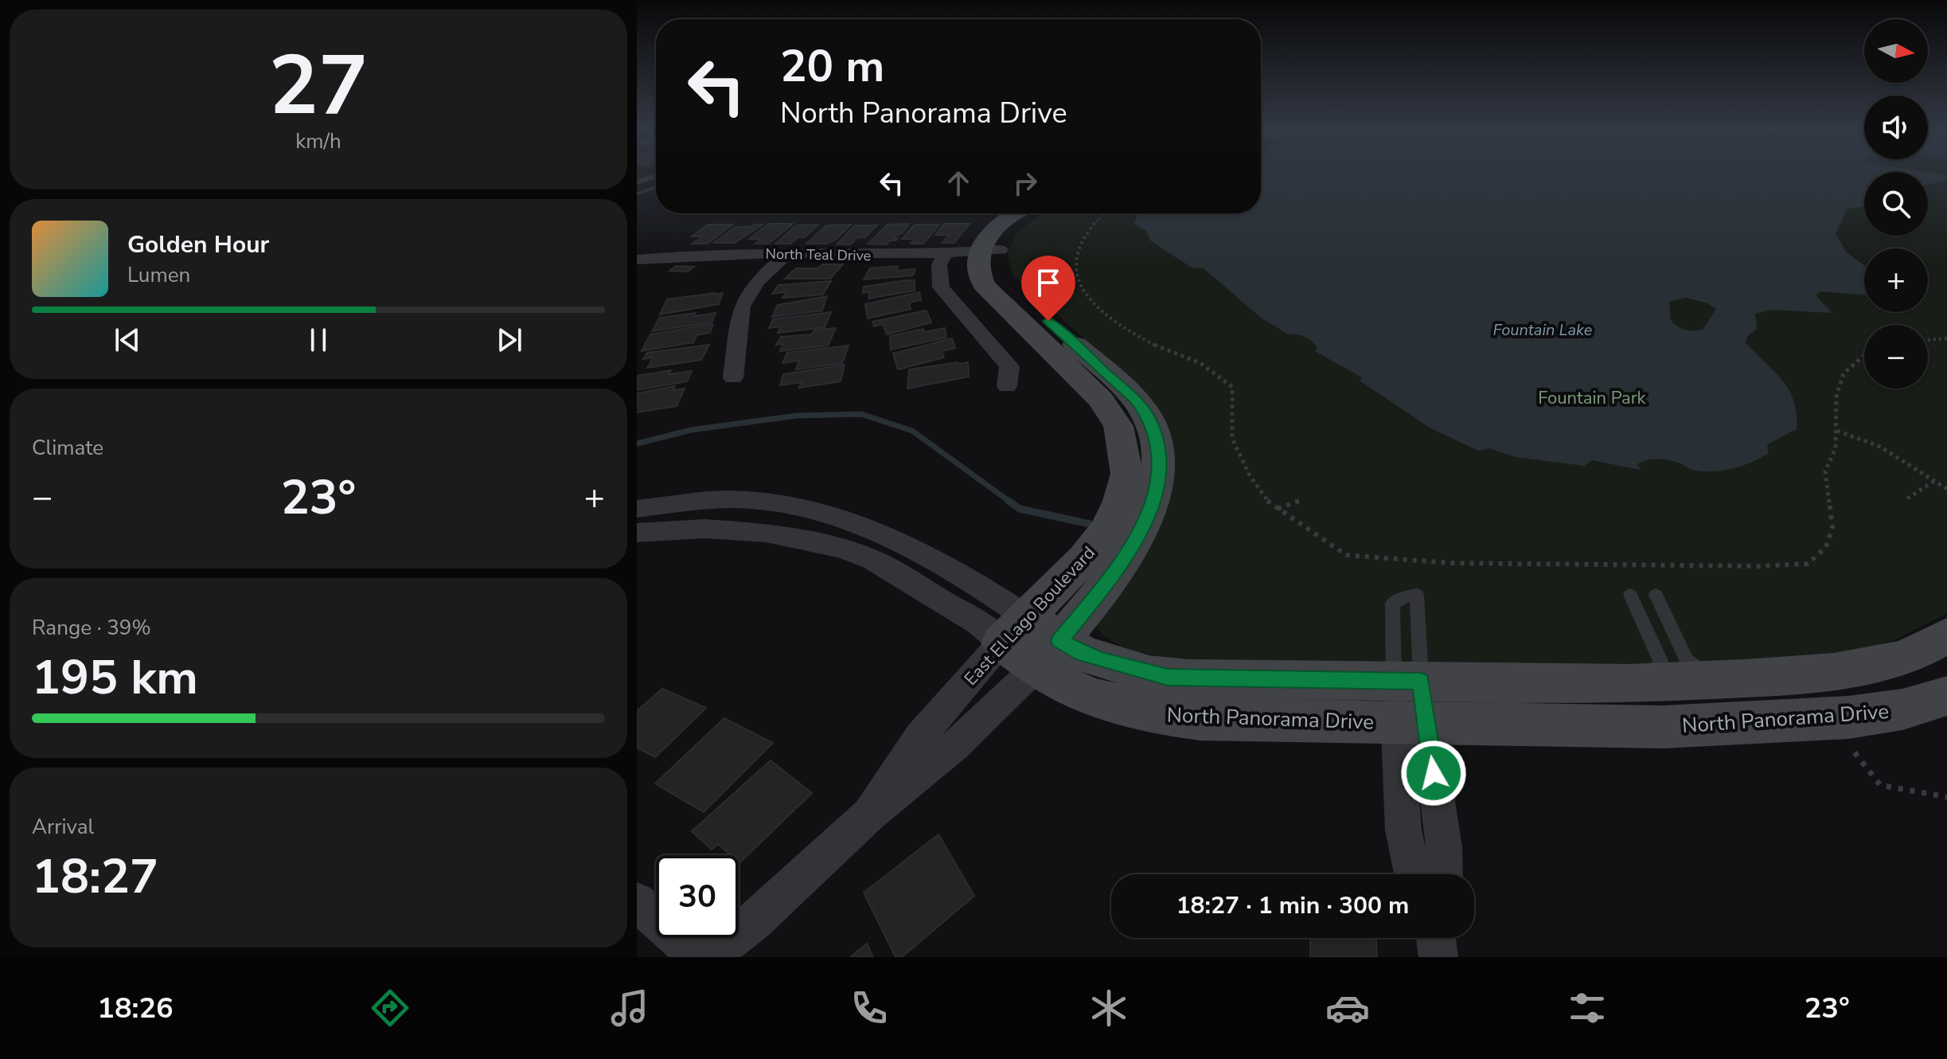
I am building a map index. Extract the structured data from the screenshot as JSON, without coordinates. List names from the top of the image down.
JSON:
{
  "streets": {
    "street": ["North Teal Drive", "East El Lago Boulevard", "North Panorama Drive"]
  },
  "crossings": [
    ["North Teal Drive", "East El Lago Boulevard"],
    ["East El Lago Boulevard", "North Panorama Drive"]
  ],
  "water": ["Fountain Lake"],
  "parks": ["Fountain Park"],
  "north": "right",
  "page": {
    "tile": [
      ["27", "km/h"],
      "Climate",
      ["Range · 39%", "195 km"],
      ["Arrival", "18:27"]
    ],
    "map_buttons": ["+", "−"],
    "turn": ["20 m", "North Panorama Drive"],
    "song": ["Golden Hour", "Lumen"],
    "heat": ["−", "23°", "+"],
    "limit": "30",
    "trip": "18:27 · 1 min · 300 m",
    "tabs": ["18:26", "23°"]
  }
}
